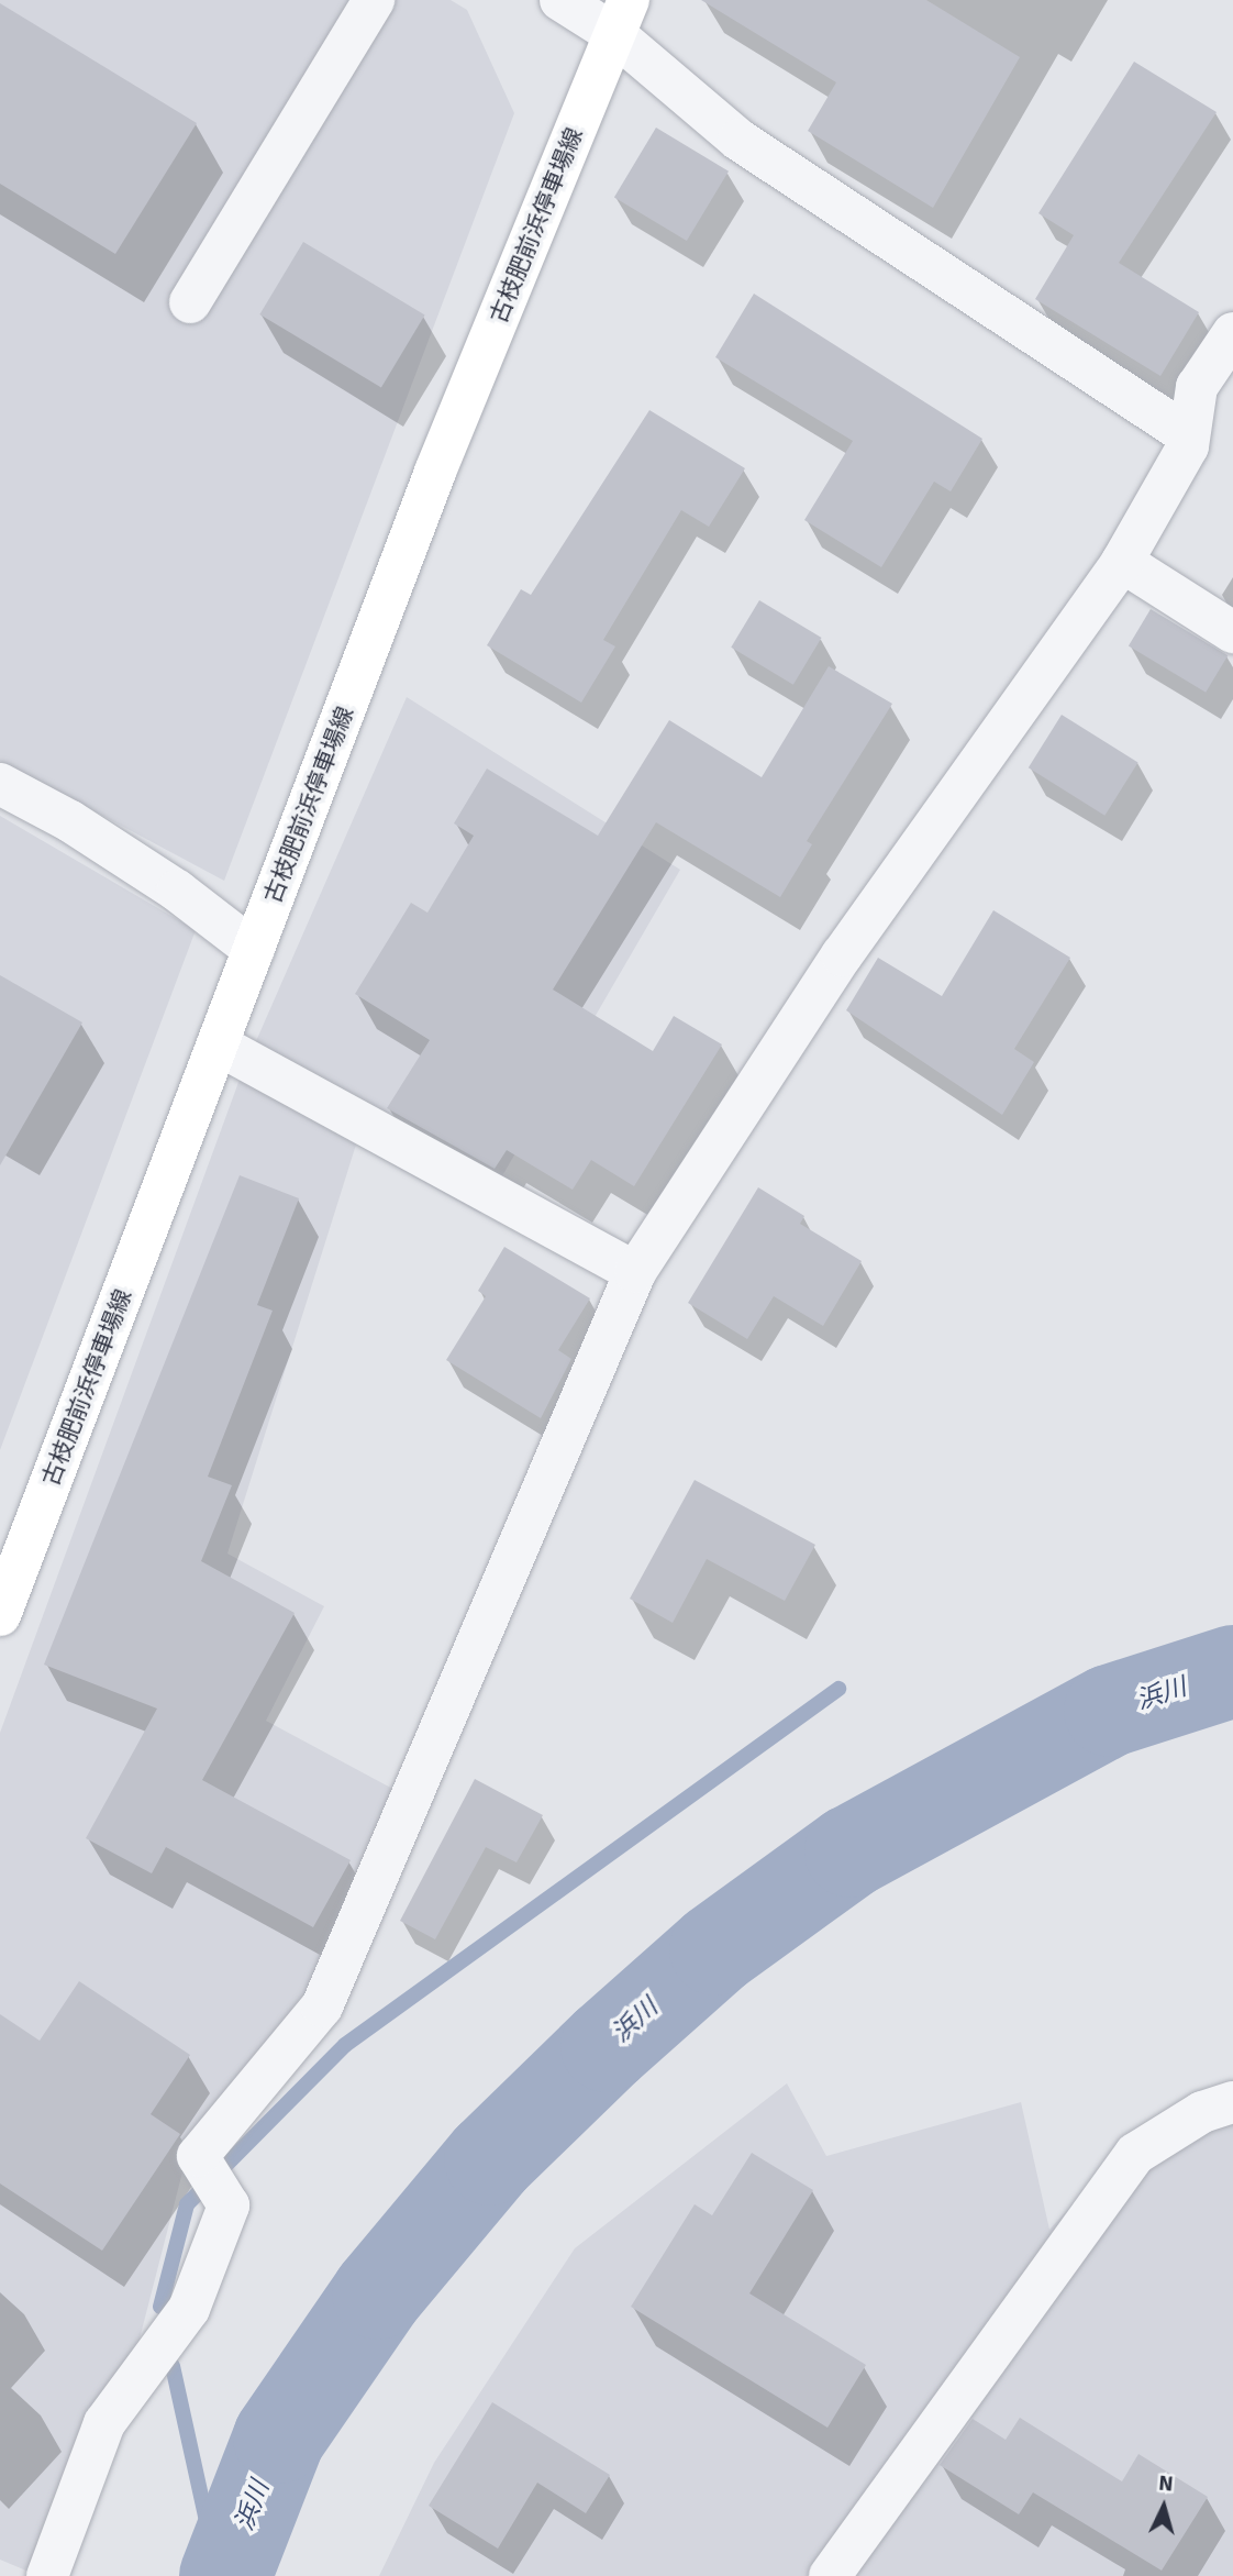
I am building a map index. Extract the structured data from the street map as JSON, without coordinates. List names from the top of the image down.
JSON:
{
  "streets": {
    "main road": ["古枝肥前浜停車場線"]
  },
  "water": ["浜川"],
  "north": "top"
}
